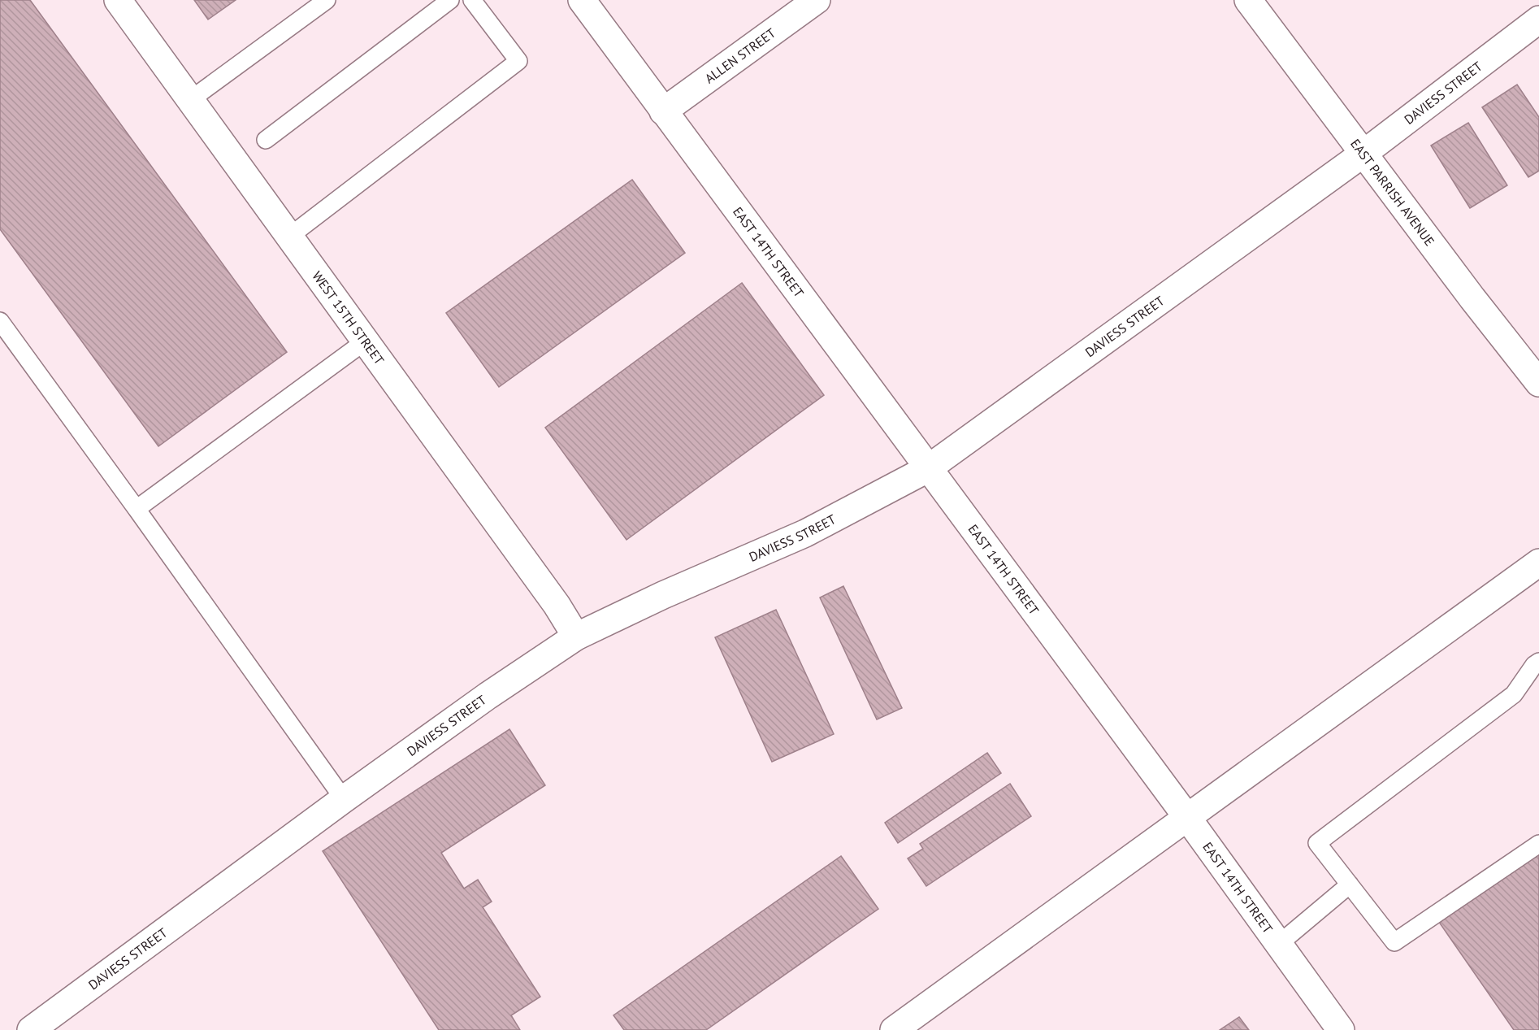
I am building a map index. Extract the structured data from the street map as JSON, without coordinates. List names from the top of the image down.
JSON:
{
  "streets": {
    "street": [
      "ALLEN STREET",
      "DAVIESS STREET",
      "EAST PARRISH AVENUE",
      "EAST 14TH STREET",
      "WEST 15TH STREET"
    ]
  },
  "crossings": [
    ["ALLEN STREET", "EAST 14TH STREET"],
    ["DAVIESS STREET", "EAST PARRISH AVENUE"],
    ["DAVIESS STREET", "EAST 14TH STREET"],
    ["DAVIESS STREET", "WEST 15TH STREET"]
  ]
}
